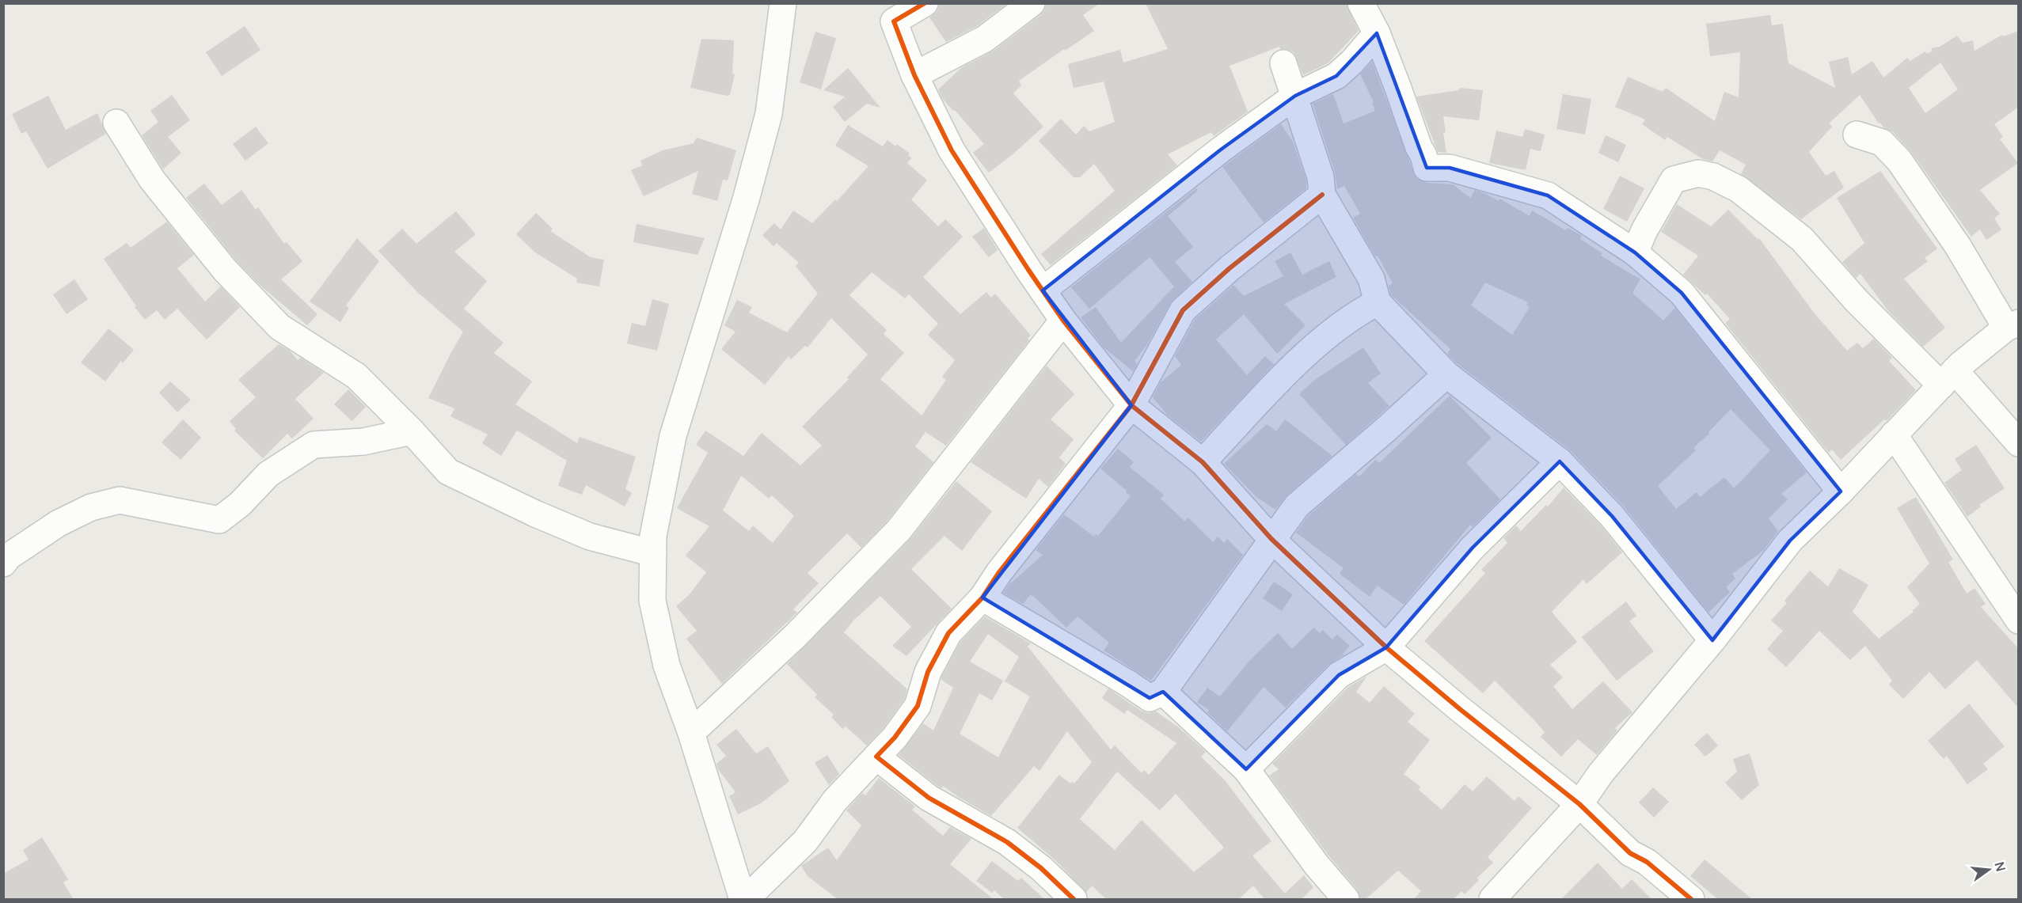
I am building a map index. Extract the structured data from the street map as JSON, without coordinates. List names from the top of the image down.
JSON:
{
  "north": "right"
}
